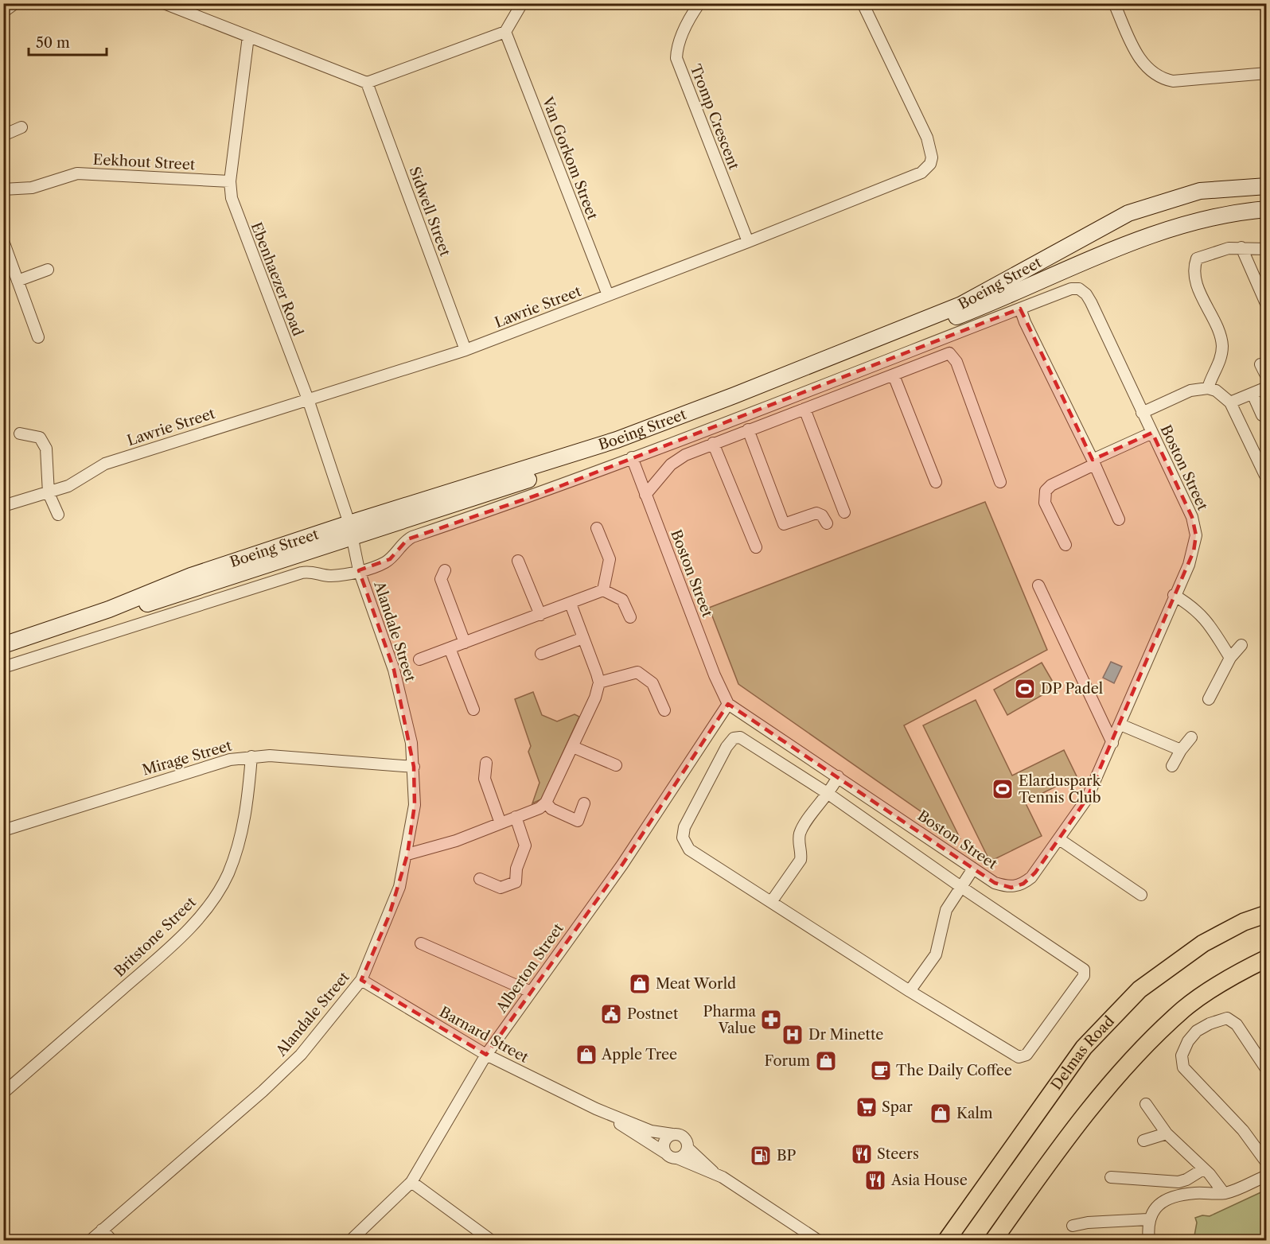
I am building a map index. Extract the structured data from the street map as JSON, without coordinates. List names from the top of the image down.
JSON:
{
  "streets": {
    "main road": ["Boeing Street", "Delmas Road"],
    "street": [
      "Tromp Crescent",
      "Van Gorkom Street",
      "Eekhout Street",
      "Sidwell Street",
      "Ebenhaezer Road",
      "Lawrie Street",
      "Boston Street",
      "Alandale Street",
      "Mirage Street",
      "Britstone Street",
      "Alberton Street",
      "Barnard Street"
    ]
  },
  "crossings": [
    ["Tromp Crescent", "Lawrie Street"],
    ["Van Gorkom Street", "Lawrie Street"],
    ["Eekhout Street", "Ebenhaezer Road"],
    ["Sidwell Street", "Lawrie Street"],
    ["Ebenhaezer Road", "Boeing Street"],
    ["Ebenhaezer Road", "Lawrie Street"],
    ["Ebenhaezer Road", "Alandale Street"],
    ["Boeing Street", "Boston Street"],
    ["Boeing Street", "Alandale Street"],
    ["Boston Street", "Alberton Street"],
    ["Alandale Street", "Mirage Street"],
    ["Alandale Street", "Barnard Street"],
    ["Mirage Street", "Britstone Street"],
    ["Alberton Street", "Barnard Street"]
  ],
  "places": {
    "sports": ["DP Padel", "Elarduspark Tennis Club"],
    "shop": [
      "Meat World",
      "Apple Tree",
      "Forum",
      "Kalm"
    ],
    "public building": ["Postnet"],
    "pharmacy": ["Pharma Value"],
    "hospital": ["Dr Minette"],
    "cafe": ["The Daily Coffee"],
    "supermarket": ["Spar"],
    "restaurant": ["Steers", "Asia House"],
    "fuel station": ["BP"]
  },
  "scale_bar": "50 m"
}
